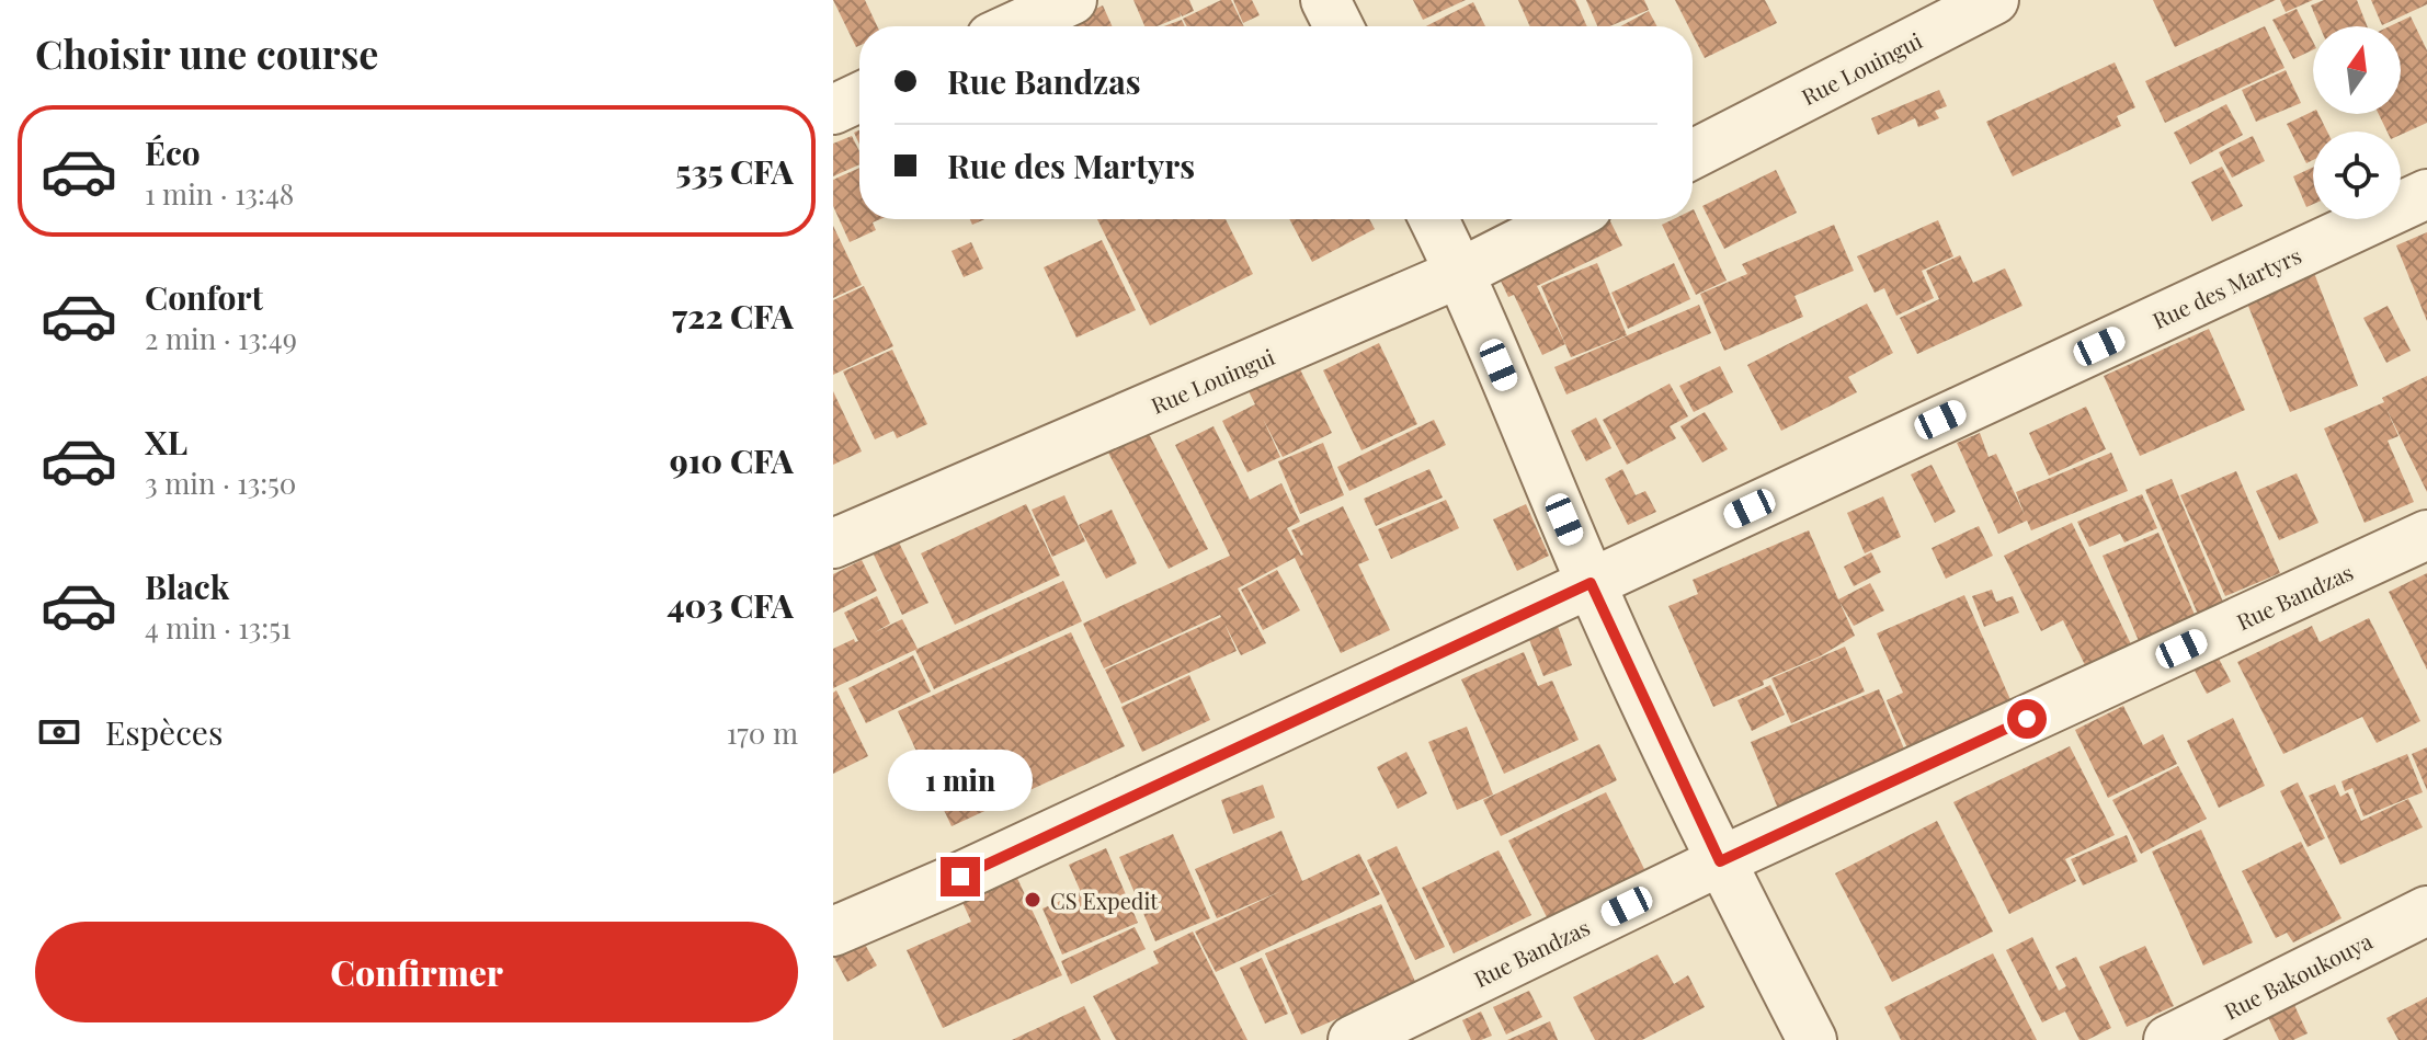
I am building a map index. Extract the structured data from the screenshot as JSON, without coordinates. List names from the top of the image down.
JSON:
{
  "streets": {
    "street": [
      "Rue Louingui",
      "Rue des Martyrs",
      "Rue Bandzas",
      "Rue Bakoukouya"
    ]
  },
  "places": ["CS Expedit"],
  "north": "top",
  "page": {
    "heading": "Choisir une course",
    "banner": ["Rue Bandzas", "Rue des Martyrs"],
    "list": [
      {
        "name": "Éco",
        "note": "1 min · 13:48",
        "value": "535 CFA"
      },
      {
        "name": "Confort",
        "note": "2 min · 13:49",
        "value": "722 CFA"
      },
      {
        "name": "XL",
        "note": "3 min · 13:50",
        "value": "910 CFA"
      },
      {
        "name": "Black",
        "note": "4 min · 13:51",
        "value": "403 CFA"
      }
    ],
    "pay": ["Espèces", "170 m"],
    "bubble": "1 min",
    "buttons": "Confirmer"
  }
}
